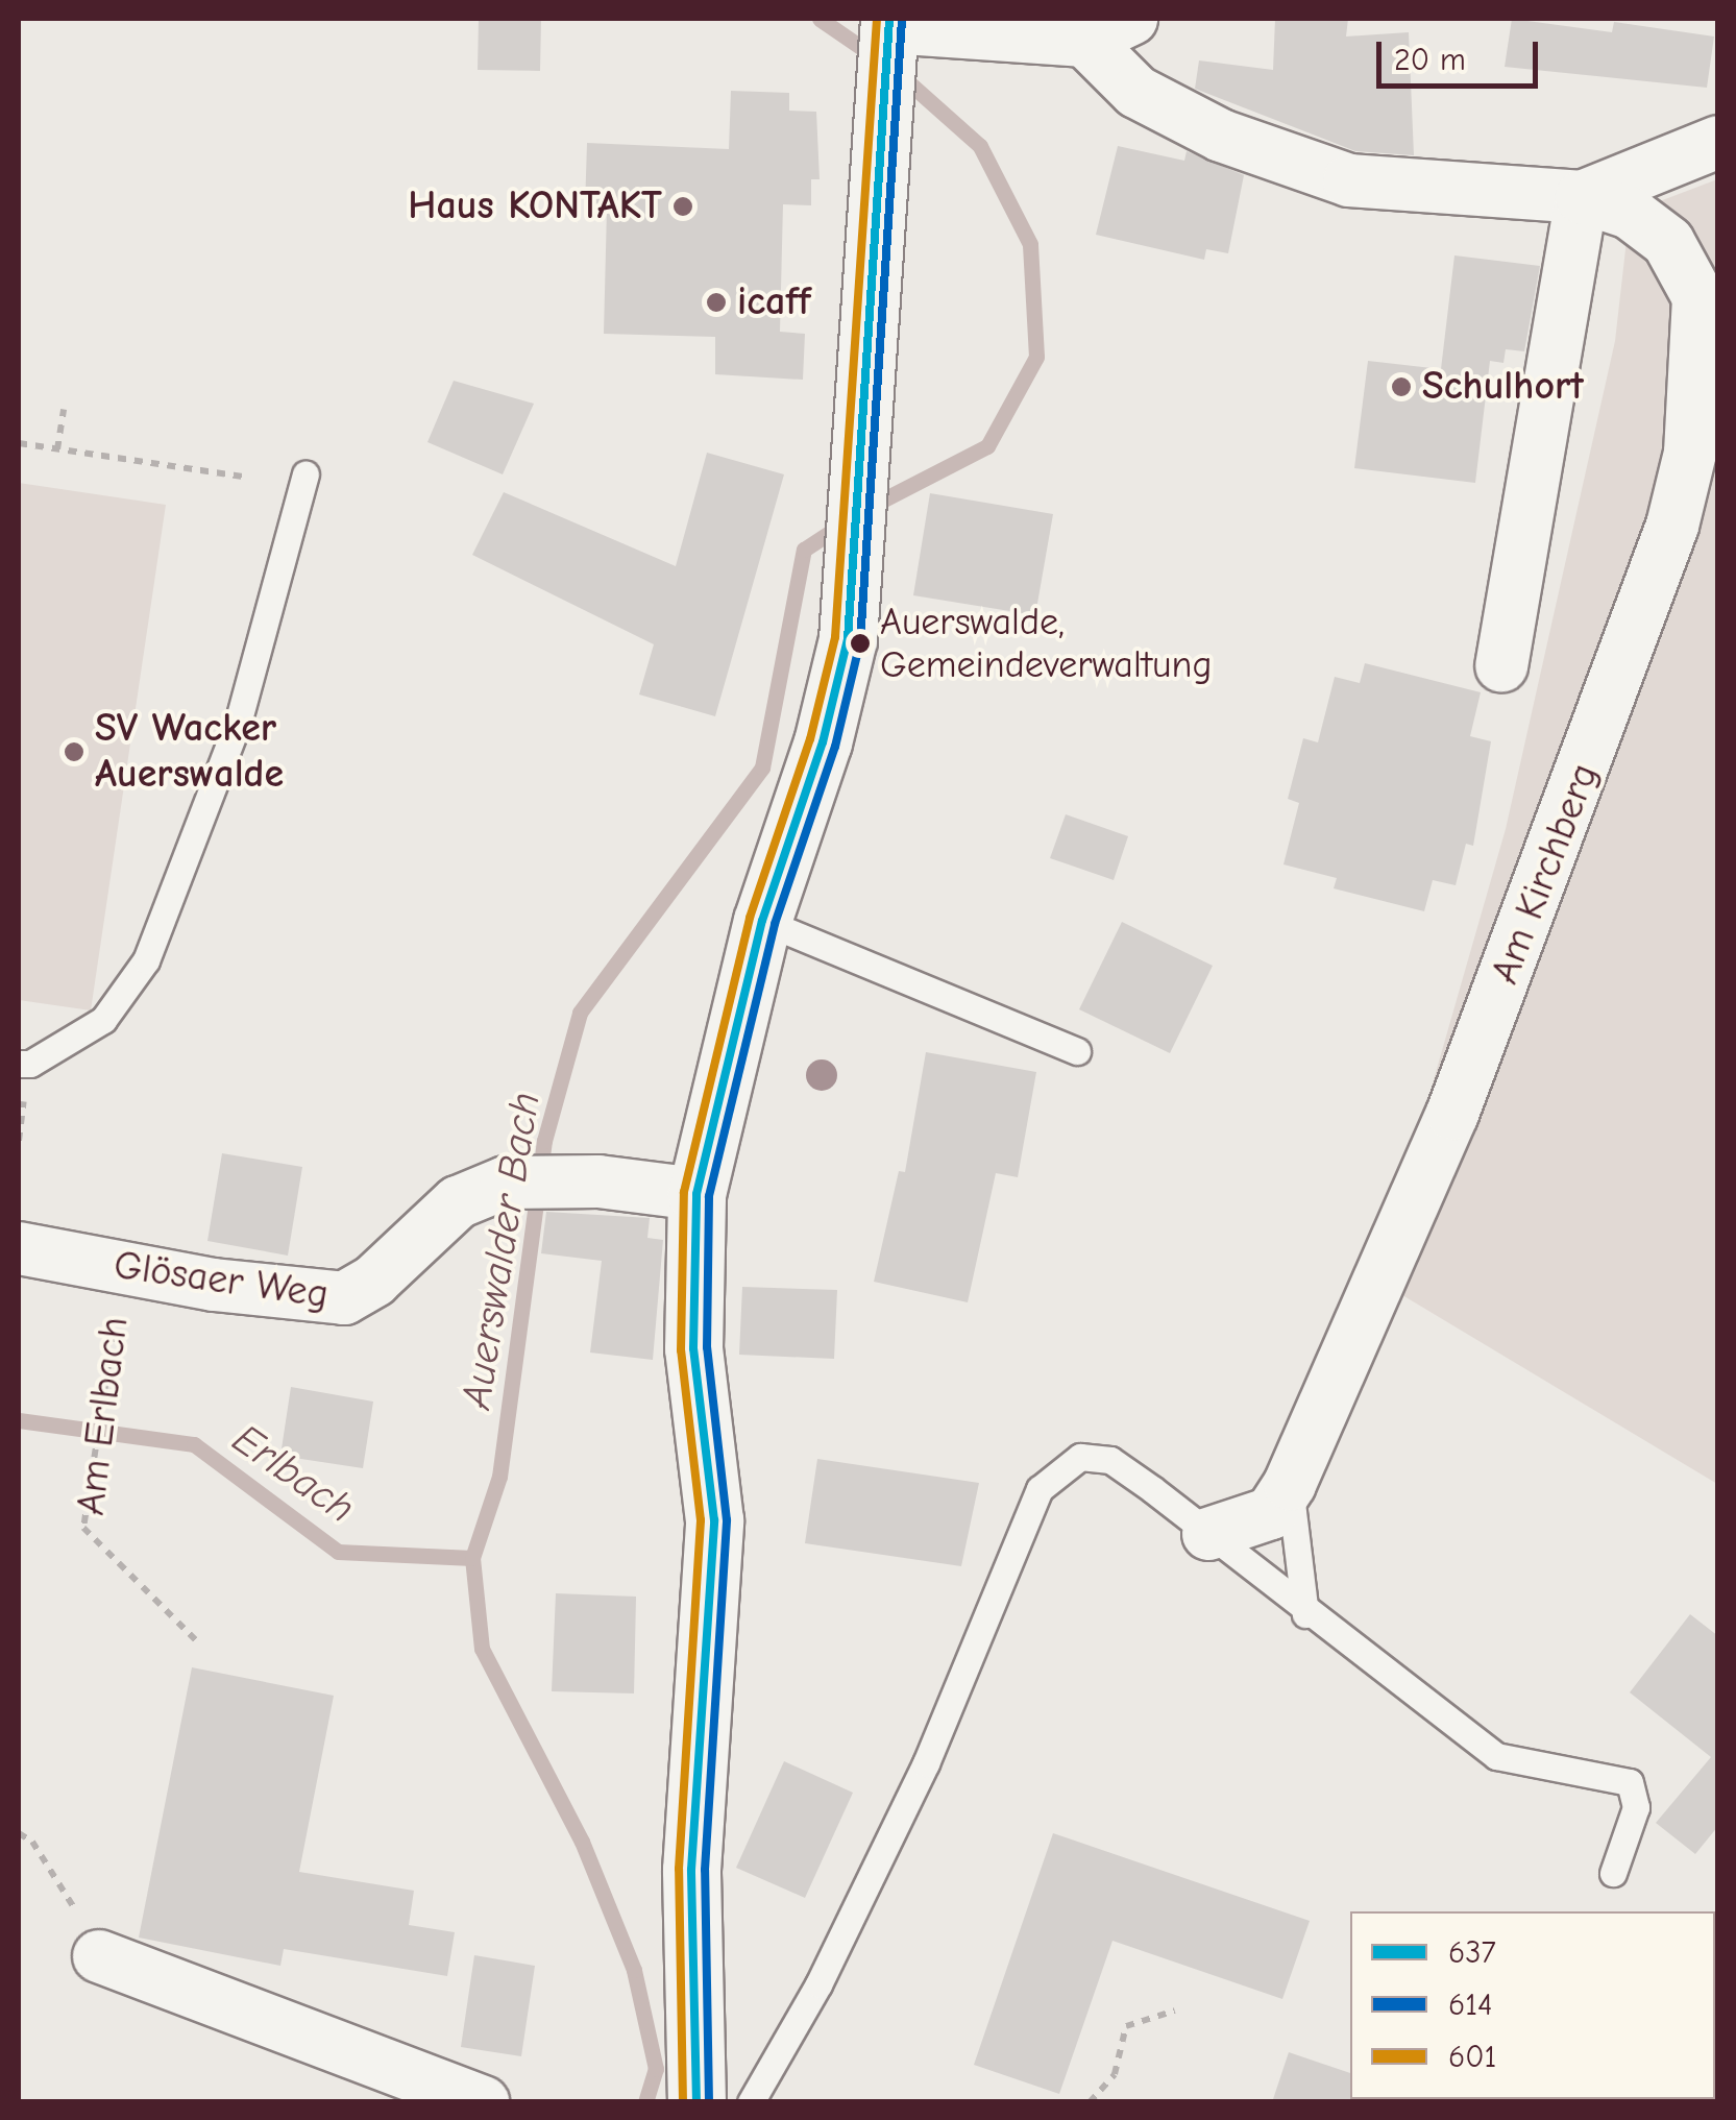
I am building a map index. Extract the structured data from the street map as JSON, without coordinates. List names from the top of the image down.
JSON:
{
  "streets": {
    "street": ["Am Kirchberg", "Glösaer Weg"],
    "path": ["Am Erlbach"]
  },
  "crossings": [
    ["Glösaer Weg", "Am Erlbach"]
  ],
  "water": ["Auerswalder Bach", "Erlbach"],
  "places": [
    "Haus KONTAKT",
    "icaff",
    "Schulhort",
    "Auerswalde, Gemeindeverwaltung",
    "SV Wacker Auerswalde"
  ],
  "lines": ["transit line 637", "transit line 601", "transit line 614"],
  "legend": ["637", "614", "601"],
  "scale_bar": "20 m"
}
